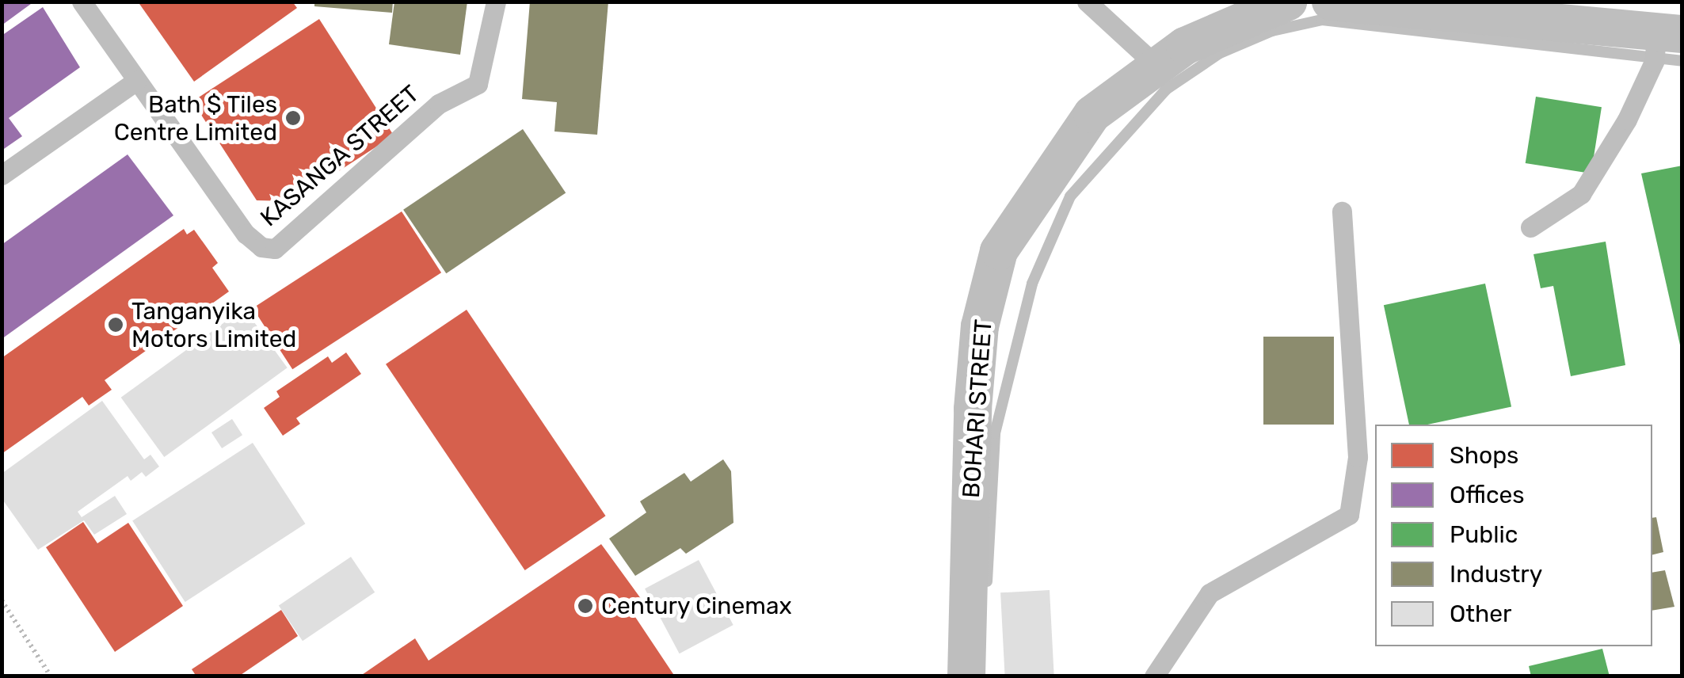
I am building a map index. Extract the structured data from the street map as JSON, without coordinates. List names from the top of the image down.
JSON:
{
  "streets": {
    "street": ["BOHARI STREET"],
    "lane": ["KASANGA STREET"]
  },
  "places": ["Bath $ Tiles Centre Limited", "Tanganyika Motors Limited", "Century Cinemax"],
  "legend": [
    "Shops",
    "Offices",
    "Public",
    "Industry",
    "Other"
  ]
}
